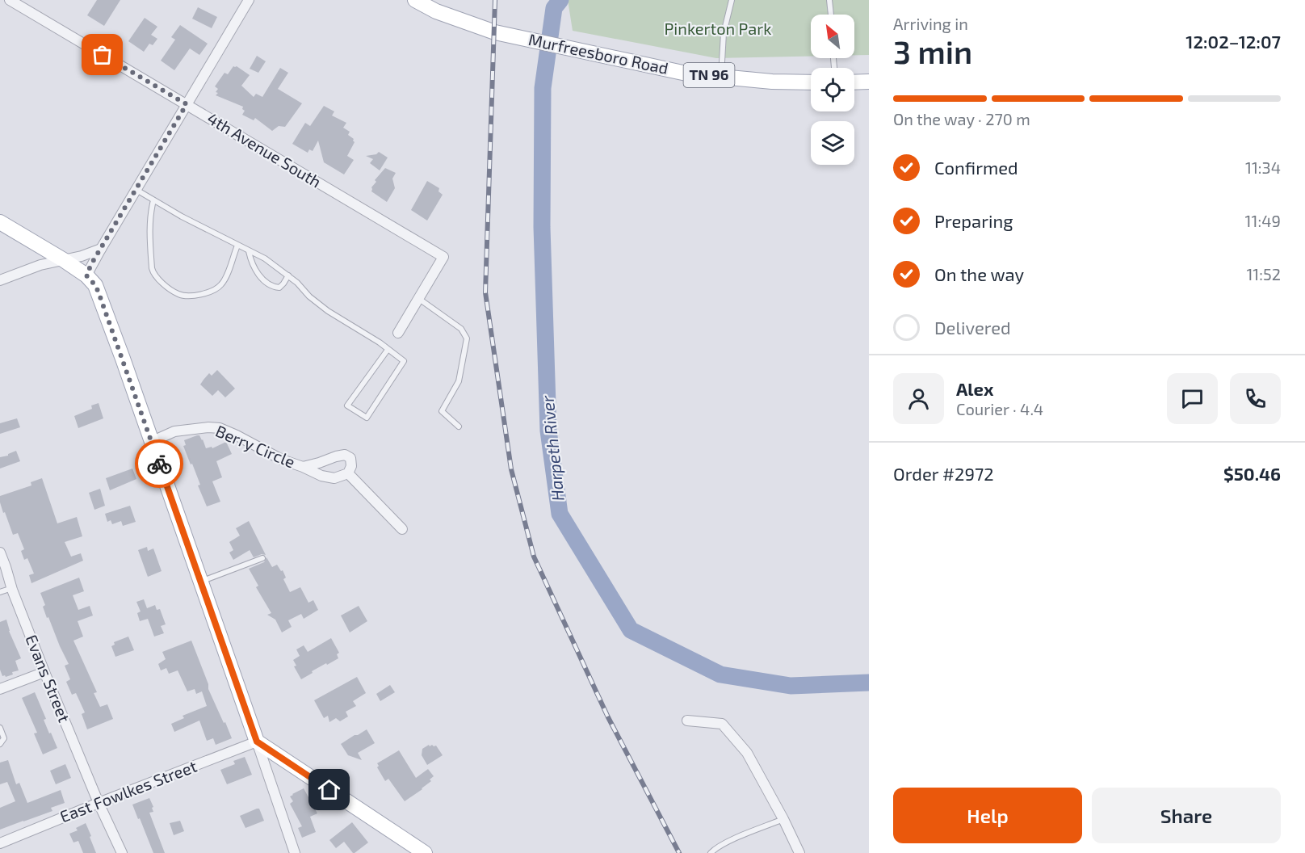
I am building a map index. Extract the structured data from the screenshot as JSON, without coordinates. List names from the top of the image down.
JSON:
{
  "streets": {
    "main road": ["Murfreesboro Road", "TN 96"],
    "street": [
      "4th Avenue South",
      "Berry Circle",
      "Evans Street",
      "East Fowlkes Street"
    ]
  },
  "crossings": [
    ["Evans Street", "East Fowlkes Street"]
  ],
  "water": ["Harpeth River"],
  "parks": ["Pinkerton Park"],
  "north": "top left",
  "page": {
    "heading": ["3 min", "Arriving in", "12:02–12:07"],
    "panel": [
      "Alex",
      "Courier · 4.4",
      "Order #2972",
      "$50.46"
    ],
    "bar": "On the way · 270 m",
    "list": [
      ["Confirmed", "11:34"],
      ["Preparing", "11:49"],
      ["On the way", "11:52"],
      "Delivered"
    ],
    "buttons": ["Help", "Share"]
  }
}
